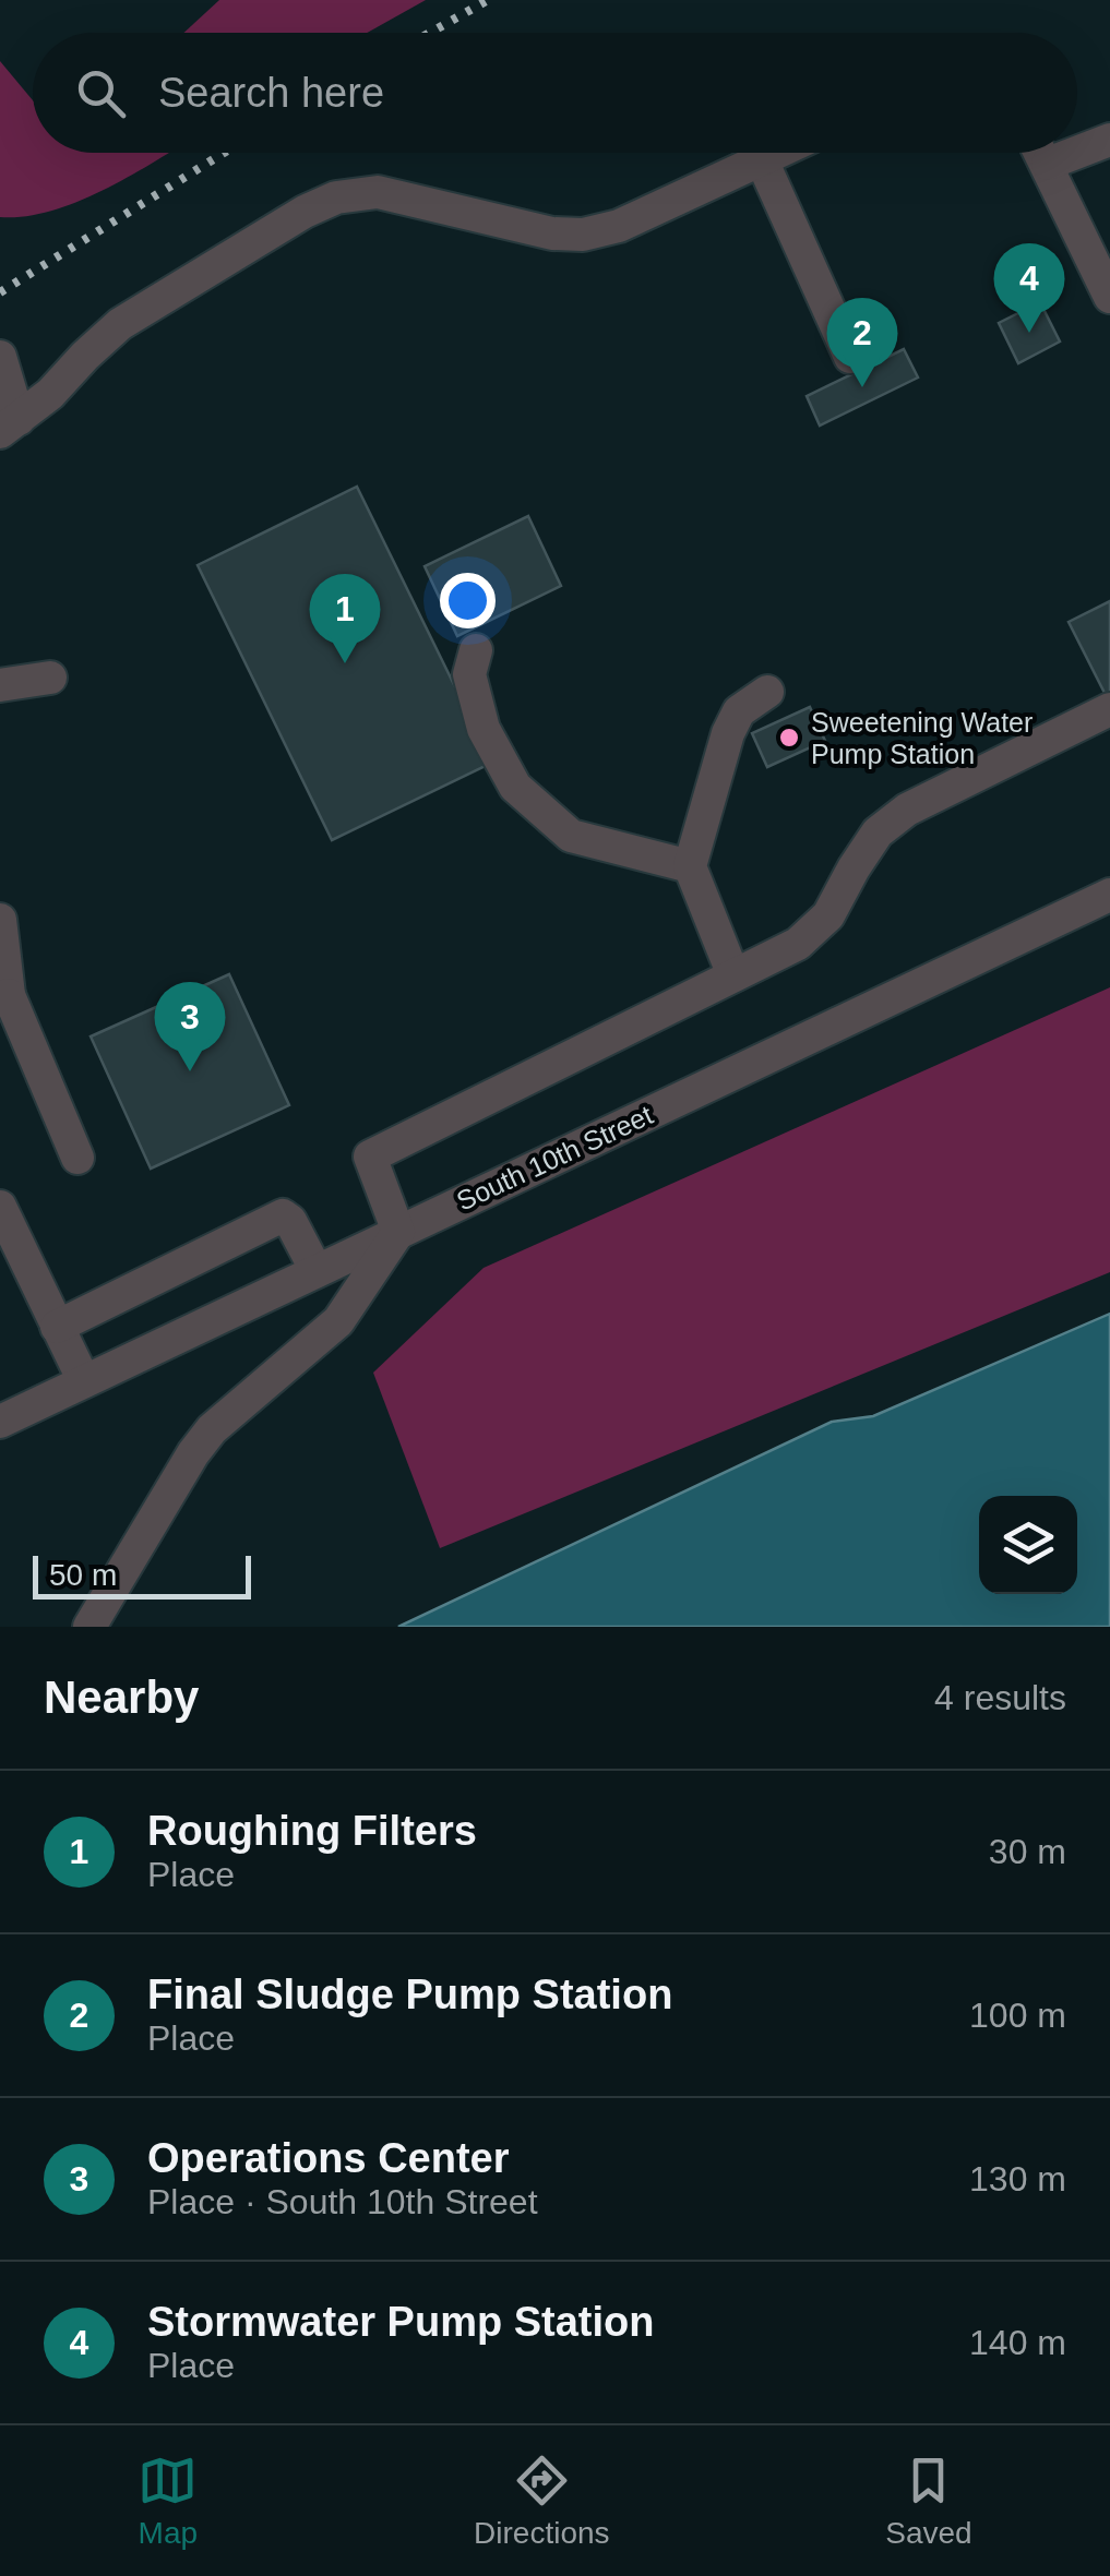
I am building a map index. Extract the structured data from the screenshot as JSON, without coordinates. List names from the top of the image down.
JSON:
{
  "streets": {
    "street": ["South 10th Street"]
  },
  "places": ["Sweetening Water Pump Station"],
  "scale_bar": "50 m",
  "page": {
    "search": "Search here",
    "pins": [
      "4",
      "2",
      "1",
      "3"
    ],
    "scale": "50 m",
    "heading": ["Nearby", "4 results"],
    "list": [
      {
        "mark": "1",
        "name": "Roughing Filters",
        "note": "Place",
        "value": "30 m"
      },
      {
        "mark": "2",
        "name": "Final Sludge Pump Station",
        "note": "Place",
        "value": "100 m"
      },
      {
        "mark": "3",
        "name": "Operations Center",
        "note": "Place · South 10th Street",
        "value": "130 m"
      },
      {
        "mark": "4",
        "name": "Stormwater Pump Station",
        "note": "Place",
        "value": "140 m"
      }
    ],
    "nav": ["Map", "Directions", "Saved"]
  }
}
